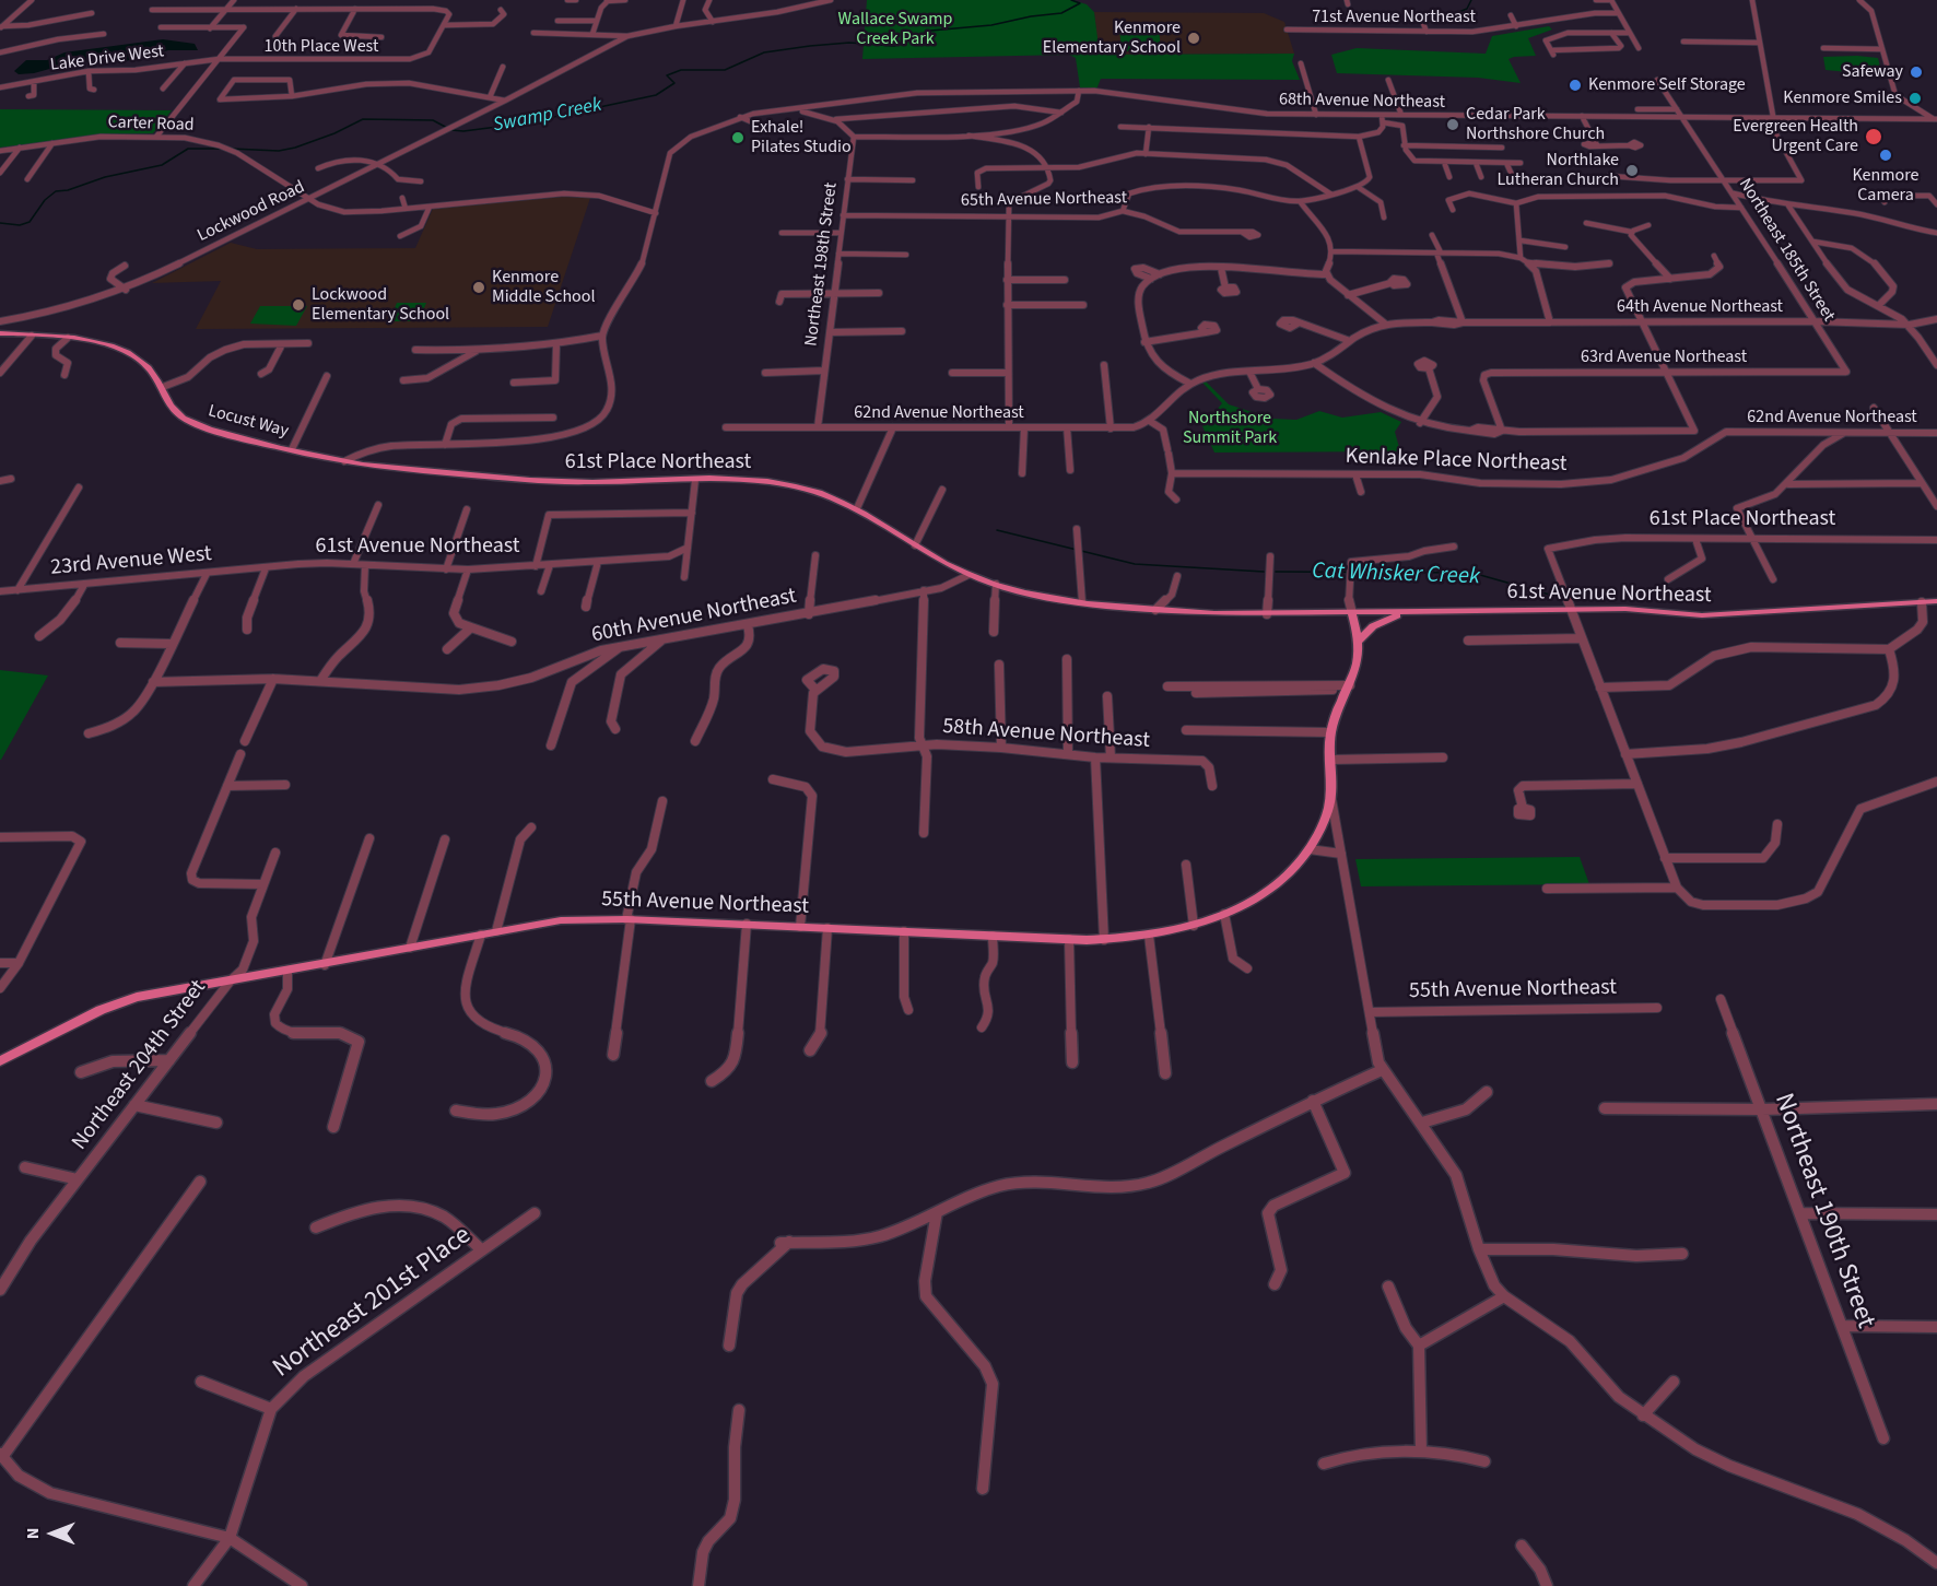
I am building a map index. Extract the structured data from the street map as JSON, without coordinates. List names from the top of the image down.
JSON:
{
  "streets": {
    "main road": [
      "Locust Way",
      "61st Place Northeast",
      "61st Avenue Northeast",
      "55th Avenue Northeast"
    ],
    "street": [
      "71st Avenue Northeast",
      "10th Place West",
      "Lake Drive West",
      "68th Avenue Northeast",
      "Carter Road",
      "65th Avenue Northeast",
      "Lockwood Road",
      "Northeast 185th Street",
      "Northeast 198th Street",
      "64th Avenue Northeast",
      "63rd Avenue Northeast",
      "62nd Avenue Northeast",
      "Kenlake Place Northeast",
      "23rd Avenue West",
      "60th Avenue Northeast",
      "58th Avenue Northeast",
      "Northeast 204th Street",
      "Northeast 190th Street",
      "Northeast 201st Place"
    ]
  },
  "crossings": [
    ["10th Place West", "Lake Drive West"],
    ["68th Avenue Northeast", "Carter Road"],
    ["68th Avenue Northeast", "Northeast 185th Street"],
    ["Carter Road", "Lockwood Road"],
    ["65th Avenue Northeast", "Northeast 198th Street"],
    ["Northeast 185th Street", "64th Avenue Northeast"],
    ["Northeast 185th Street", "63rd Avenue Northeast"],
    ["Northeast 198th Street", "62nd Avenue Northeast"],
    ["62nd Avenue Northeast", "Kenlake Place Northeast"],
    ["Locust Way", "61st Place Northeast"],
    ["61st Place Northeast", "61st Avenue Northeast"],
    ["61st Place Northeast", "60th Avenue Northeast"],
    ["61st Avenue Northeast", "23rd Avenue West"],
    ["61st Avenue Northeast", "60th Avenue Northeast"],
    ["55th Avenue Northeast", "Northeast 204th Street"]
  ],
  "water": ["Swamp Creek", "Cat Whisker Creek"],
  "parks": ["Wallace Swamp Creek Park", "Northshore Summit Park"],
  "places": [
    "Kenmore Elementary School",
    "Safeway",
    "Kenmore Self Storage",
    "Kenmore Smiles",
    "Cedar Park Northshore Church",
    "Evergreen Health Urgent Care",
    "Exhale! Pilates Studio",
    "Kenmore Camera",
    "Northlake Lutheran Church",
    "Kenmore Middle School",
    "Lockwood Elementary School"
  ],
  "north": "left"
}
